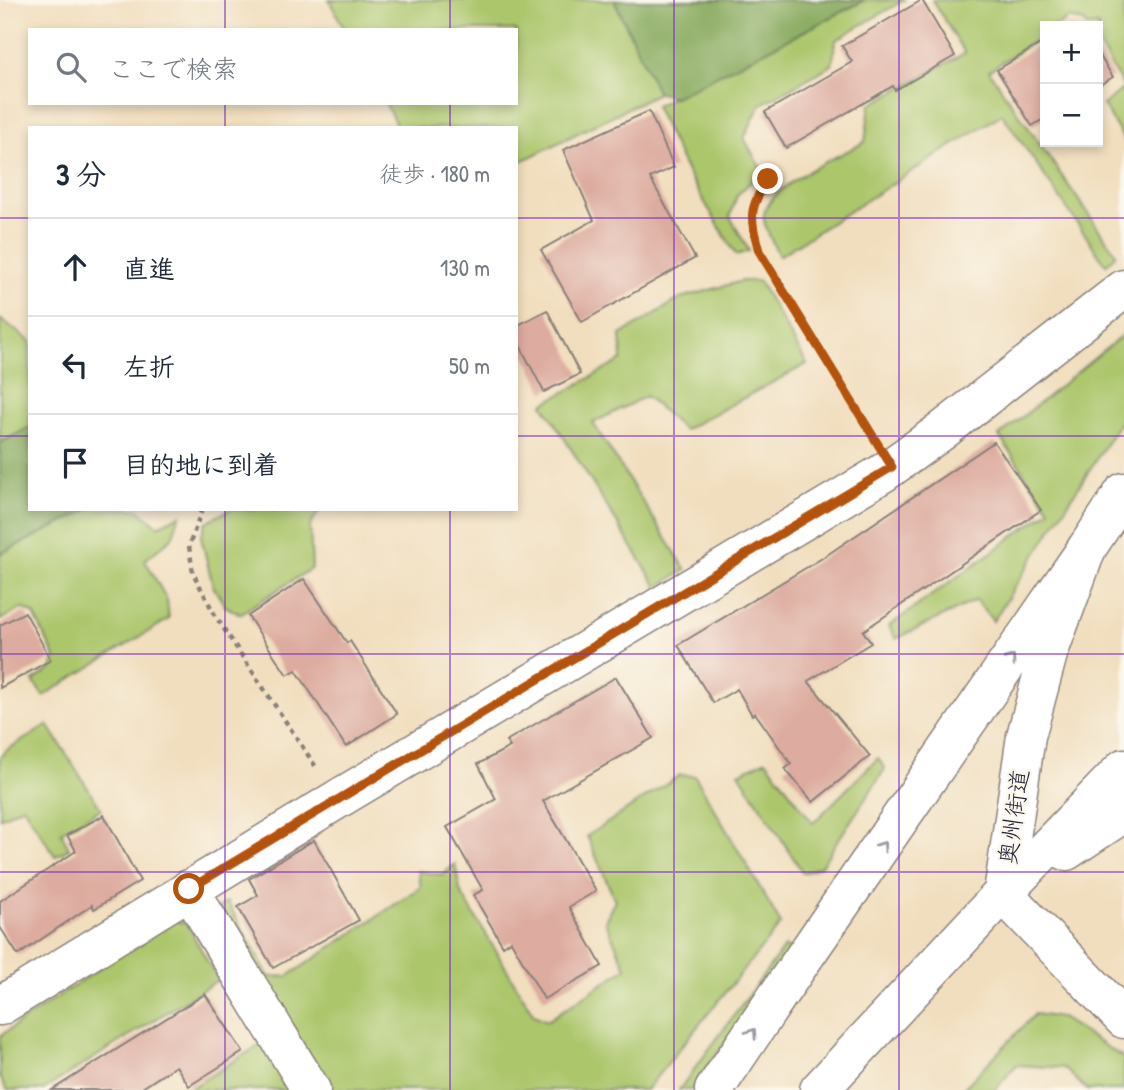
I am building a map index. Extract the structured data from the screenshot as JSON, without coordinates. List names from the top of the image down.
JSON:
{
  "streets": {
    "main road": ["奥州街道"]
  },
  "page": {
    "map_buttons": ["+", "−"],
    "search": "ここで検索",
    "heading": ["3 分", "徒歩 · 180 m"],
    "list": [
      ["直進", "130 m"],
      ["左折", "50 m"],
      "目的地に到着"
    ]
  }
}
